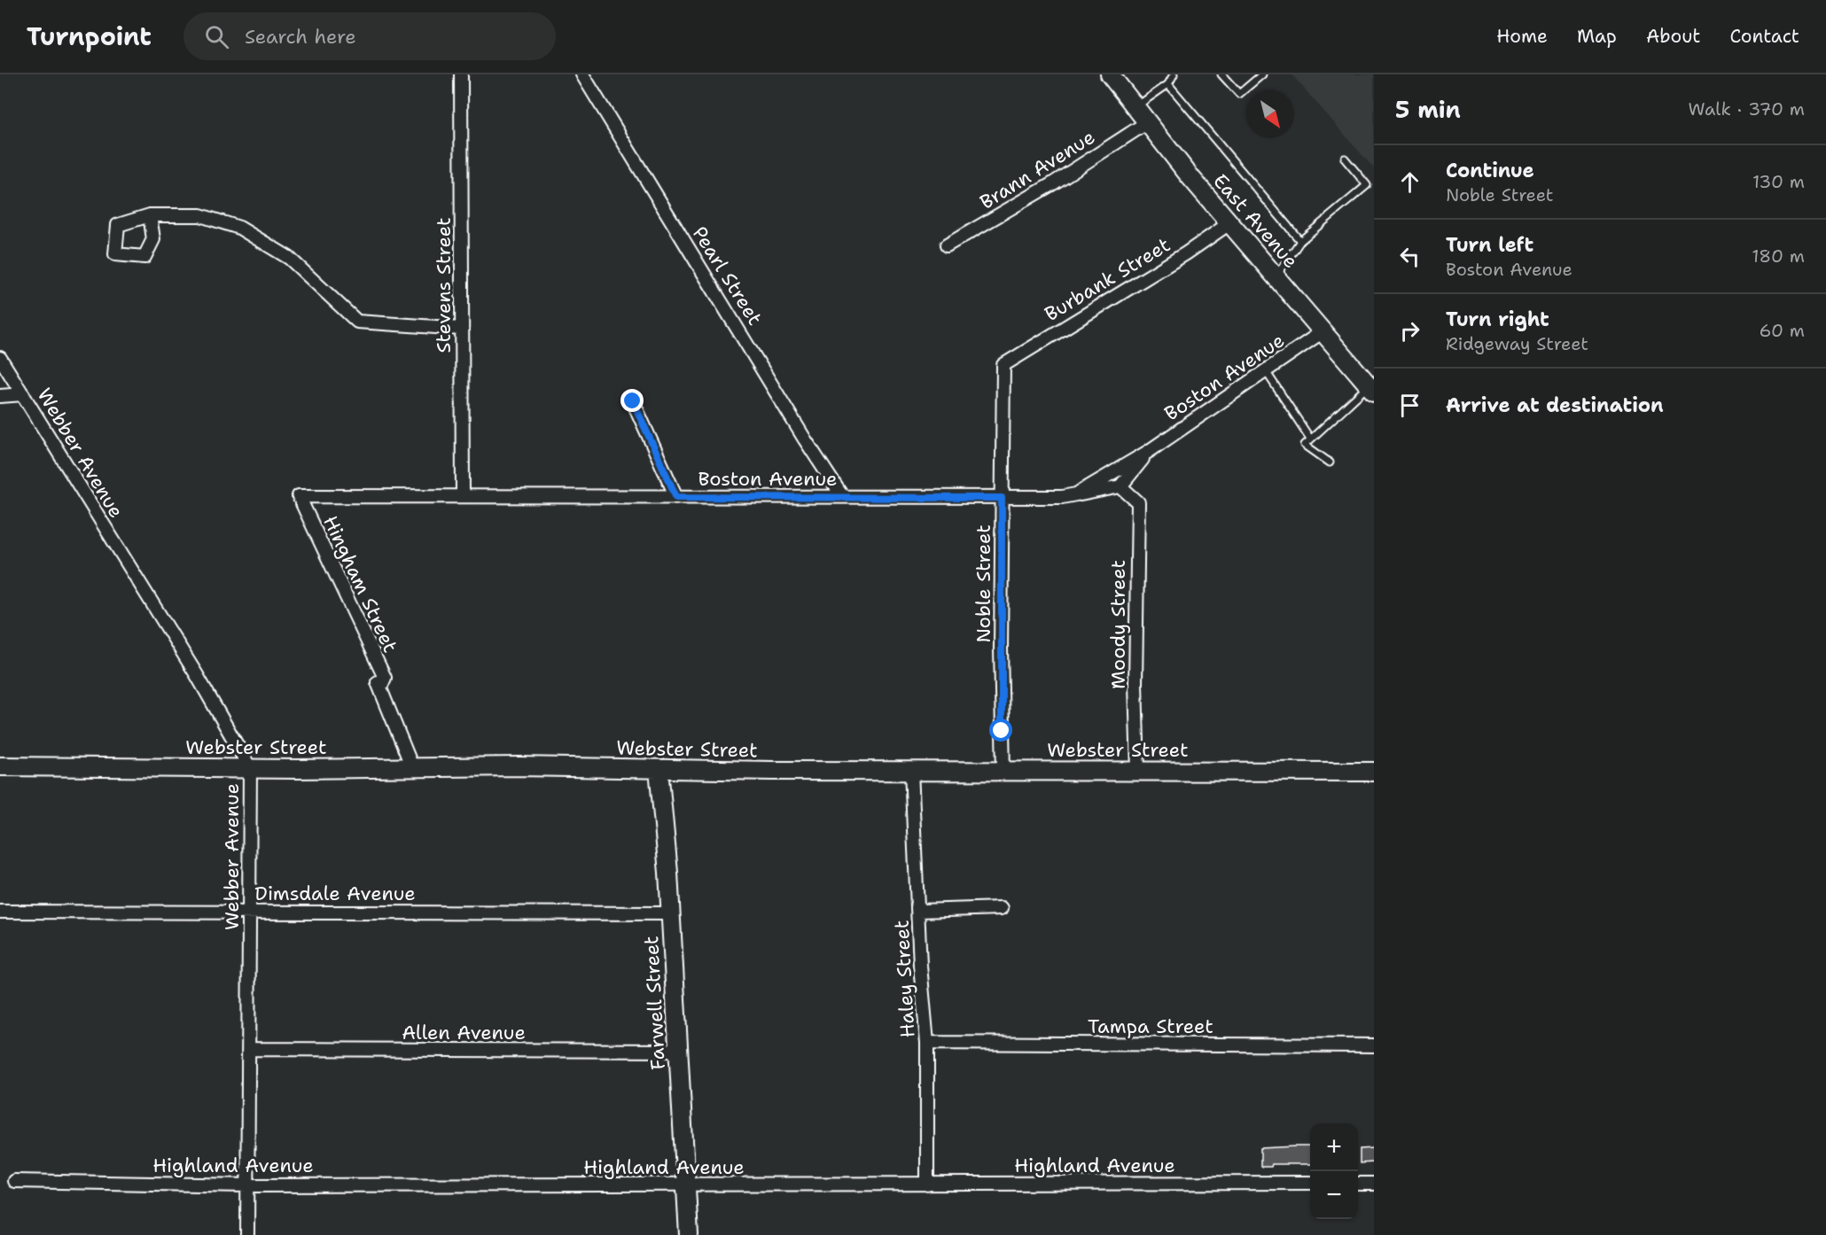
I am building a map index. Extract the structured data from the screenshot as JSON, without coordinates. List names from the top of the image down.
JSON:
{
  "streets": {
    "main road": ["East Avenue", "Webster Street", "Farwell Street"],
    "street": [
      "Brann Avenue",
      "Pearl Street",
      "Burbank Street",
      "Stevens Street",
      "Boston Avenue",
      "Webber Avenue",
      "Hingham Street",
      "Noble Street",
      "Moody Street",
      "Dimsdale Avenue",
      "Haley Street",
      "Tampa Street",
      "Allen Avenue",
      "Highland Avenue"
    ]
  },
  "crossings": [
    ["Brann Avenue", "East Avenue"],
    ["East Avenue", "Burbank Street"],
    ["East Avenue", "Boston Avenue"],
    ["Pearl Street", "Boston Avenue"],
    ["Burbank Street", "Noble Street"],
    ["Stevens Street", "Boston Avenue"],
    ["Boston Avenue", "Hingham Street"],
    ["Boston Avenue", "Noble Street"],
    ["Boston Avenue", "Moody Street"],
    ["Webber Avenue", "Webster Street"],
    ["Webber Avenue", "Dimsdale Avenue"],
    ["Webber Avenue", "Allen Avenue"],
    ["Webber Avenue", "Highland Avenue"],
    ["Noble Street", "Webster Street"],
    ["Moody Street", "Webster Street"],
    ["Webster Street", "Haley Street"],
    ["Webster Street", "Farwell Street"],
    ["Dimsdale Avenue", "Farwell Street"],
    ["Haley Street", "Tampa Street"],
    ["Haley Street", "Highland Avenue"],
    ["Farwell Street", "Allen Avenue"],
    ["Farwell Street", "Highland Avenue"]
  ],
  "north": "bottom right",
  "page": {
    "header": "Turnpoint",
    "search": "Search here",
    "nav": [
      "Home",
      "Map",
      "About",
      "Contact"
    ],
    "heading": ["5 min", "Walk · 370 m"],
    "list": [
      ["Continue", "Noble Street", "130 m"],
      ["Turn left", "Boston Avenue", "180 m"],
      ["Turn right", "Ridgeway Street", "60 m"],
      "Arrive at destination"
    ],
    "map_buttons": ["+", "−"]
  }
}
